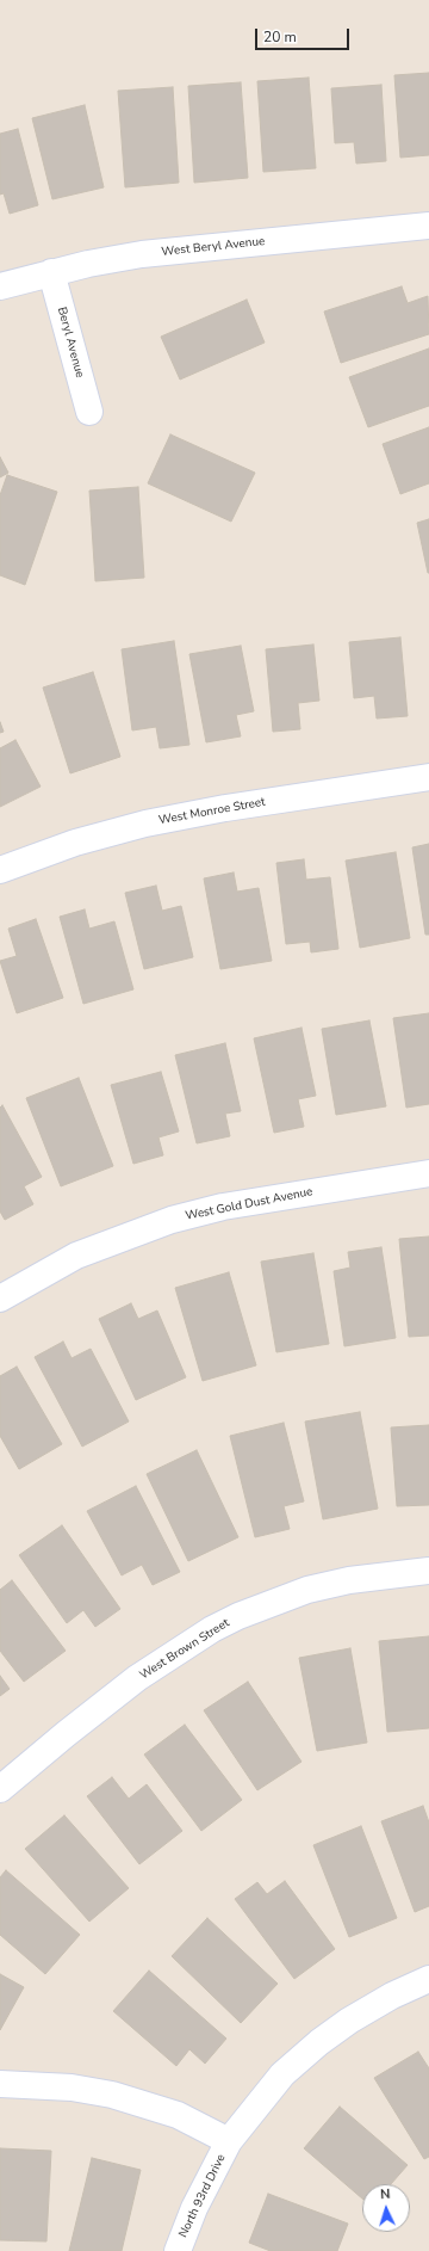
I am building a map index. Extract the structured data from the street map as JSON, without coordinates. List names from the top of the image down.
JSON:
{
  "streets": {
    "street": [
      "West Beryl Avenue",
      "Beryl Avenue",
      "West Monroe Street",
      "West Gold Dust Avenue",
      "West Brown Street",
      "North 93rd Drive"
    ]
  },
  "crossings": [
    ["West Beryl Avenue", "Beryl Avenue"]
  ],
  "scale_bar": "20 m",
  "north": "top"
}
